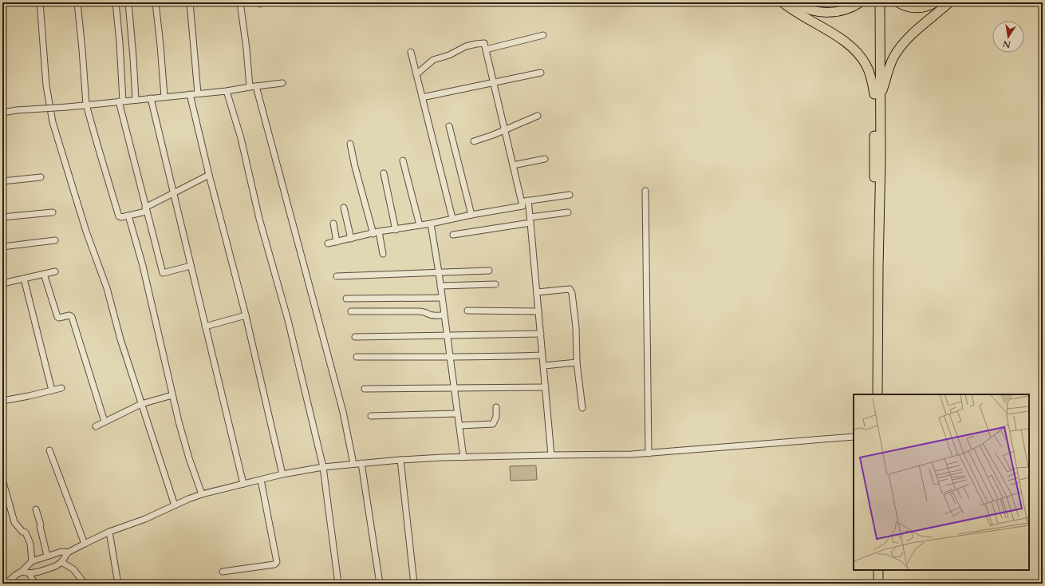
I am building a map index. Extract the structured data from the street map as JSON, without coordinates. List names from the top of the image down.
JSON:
{
  "north": "bottom"
}
